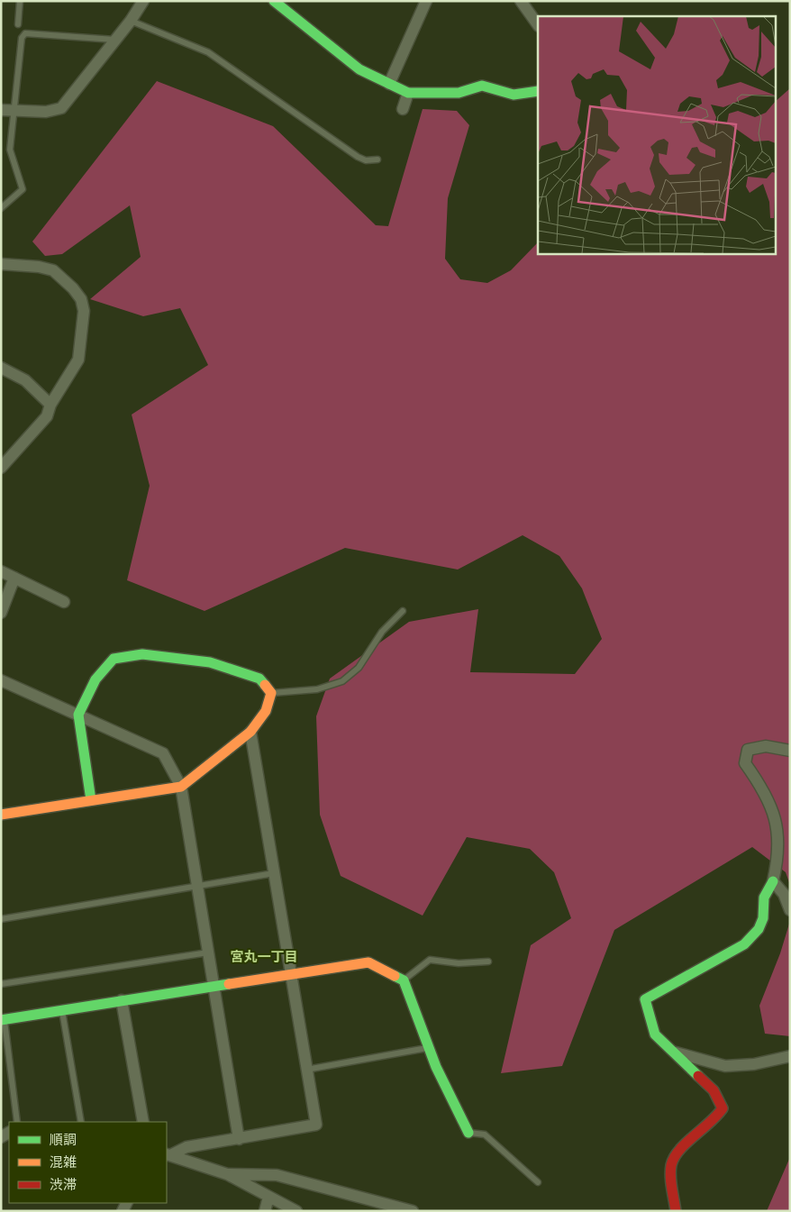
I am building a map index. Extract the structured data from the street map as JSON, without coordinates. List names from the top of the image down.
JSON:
{
  "districts": ["宮丸一丁目"],
  "legend": ["順調", "混雑", "渋滞"]
}
